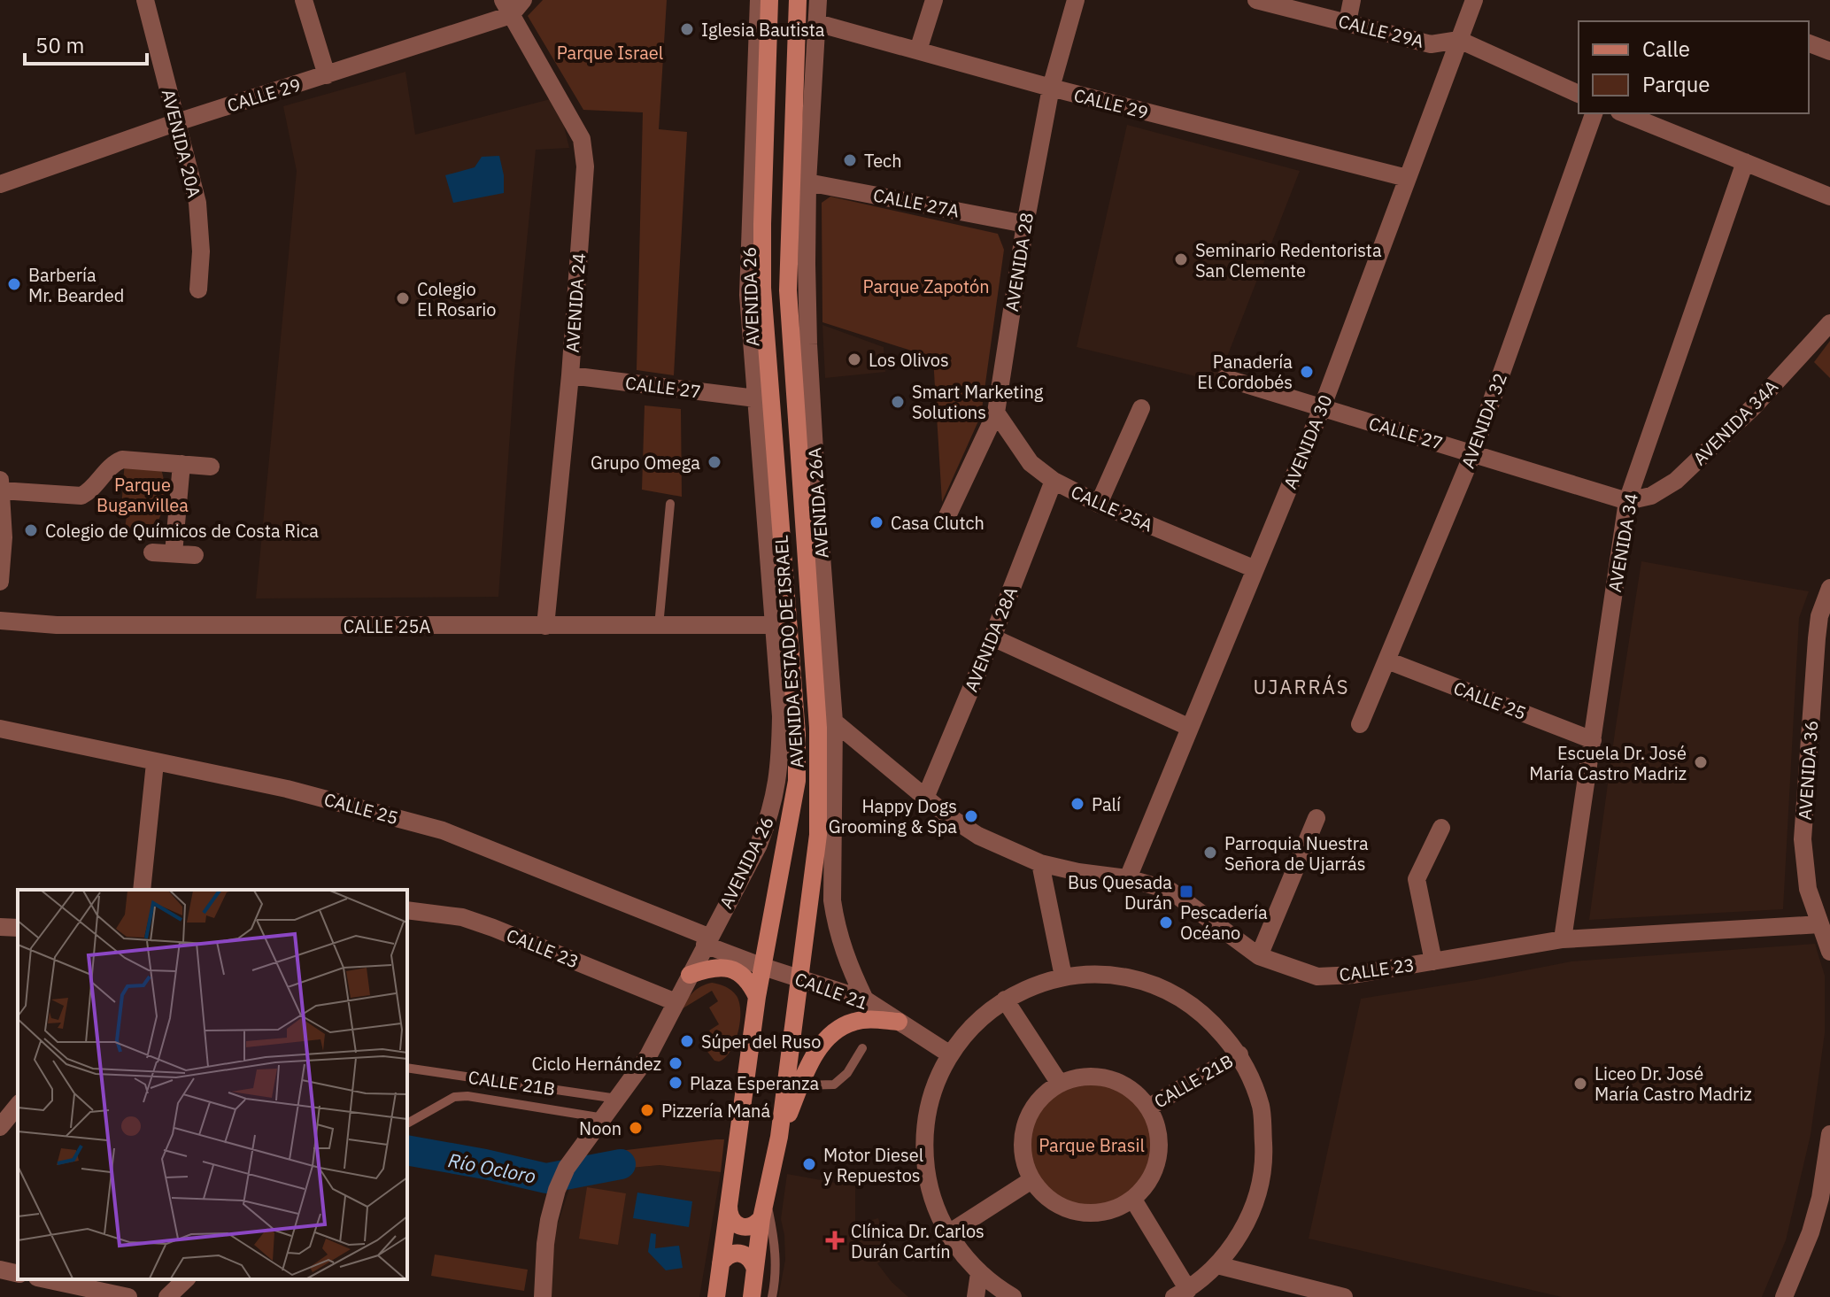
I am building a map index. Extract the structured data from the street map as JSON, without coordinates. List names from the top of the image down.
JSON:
{
  "streets": {
    "main road": ["AVENIDA ESTADO DE ISRAEL"],
    "street": [
      "CALLE 29A",
      "CALLE 29",
      "AVENIDA 20A",
      "CALLE 27A",
      "AVENIDA 28",
      "AVENIDA 26",
      "AVENIDA 24",
      "CALLE 27",
      "AVENIDA 32",
      "AVENIDA 34A",
      "AVENIDA 30",
      "AVENIDA 26A",
      "CALLE 25A",
      "AVENIDA 34",
      "AVENIDA 28A",
      "CALLE 25",
      "AVENIDA 36",
      "CALLE 23",
      "CALLE 21",
      "CALLE 21B"
    ]
  },
  "crossings": [
    ["CALLE 29A", "AVENIDA 30"],
    ["CALLE 29", "AVENIDA 20A"],
    ["CALLE 29", "AVENIDA 28"],
    ["CALLE 29", "AVENIDA 24"],
    ["CALLE 29", "AVENIDA 30"],
    ["CALLE 29", "AVENIDA 26A"],
    ["CALLE 27A", "AVENIDA 28"],
    ["CALLE 27A", "AVENIDA 26A"],
    ["AVENIDA 28", "CALLE 25A"],
    ["AVENIDA 26", "CALLE 27"],
    ["AVENIDA 26", "CALLE 25A"],
    ["AVENIDA 26", "CALLE 25"],
    ["AVENIDA 26", "CALLE 23"],
    ["AVENIDA 26", "CALLE 21"],
    ["AVENIDA 26", "CALLE 21B"],
    ["AVENIDA 24", "CALLE 27"],
    ["AVENIDA 24", "CALLE 25A"],
    ["CALLE 27", "AVENIDA 32"],
    ["CALLE 27", "AVENIDA 34A"],
    ["CALLE 27", "AVENIDA 30"],
    ["CALLE 27", "AVENIDA 34"],
    ["AVENIDA 32", "CALLE 25"],
    ["AVENIDA 34A", "AVENIDA 34"],
    ["AVENIDA 30", "CALLE 25A"],
    ["AVENIDA 30", "CALLE 23"],
    ["AVENIDA 26A", "CALLE 23"],
    ["AVENIDA 26A", "CALLE 21"],
    ["CALLE 25A", "AVENIDA 28A"],
    ["AVENIDA 34", "CALLE 25"],
    ["AVENIDA 34", "CALLE 23"],
    ["AVENIDA 28A", "CALLE 23"],
    ["AVENIDA ESTADO DE ISRAEL", "CALLE 21"],
    ["CALLE 25", "CALLE 21"],
    ["AVENIDA 36", "CALLE 23"]
  ],
  "districts": ["UJARRÁS"],
  "water": ["Río Ocloro"],
  "parks": [
    "Parque Israel",
    "Parque Zapotón",
    "Parque Buganvillea",
    "Parque Brasil"
  ],
  "places": {
    "other": [
      "Iglesia Bautista",
      "Tech",
      "Seminario Redentorista San Clemente",
      "Barbería Mr. Bearded",
      "Colegio El Rosario",
      "Los Olivos",
      "Panadería El Cordobés",
      "Smart Marketing Solutions",
      "Grupo Omega",
      "Casa Clutch",
      "Colegio de Químicos de Costa Rica",
      "Escuela Dr. José María Castro Madriz",
      "Palí",
      "Happy Dogs Grooming & Spa",
      "Parroquia Nuestra Señora de Ujarrás",
      "Pescadería Océano",
      "Súper del Ruso",
      "Ciclo Hernández",
      "Plaza Esperanza",
      "Liceo Dr. José María Castro Madriz",
      "Pizzería Maná",
      "Noon",
      "Motor Diesel y Repuestos"
    ],
    "transit": ["Bus Quesada Durán"],
    "health": ["Clínica Dr. Carlos Durán Cartín"]
  },
  "legend": ["Calle", "Parque"],
  "scale_bar": "50 m"
}
